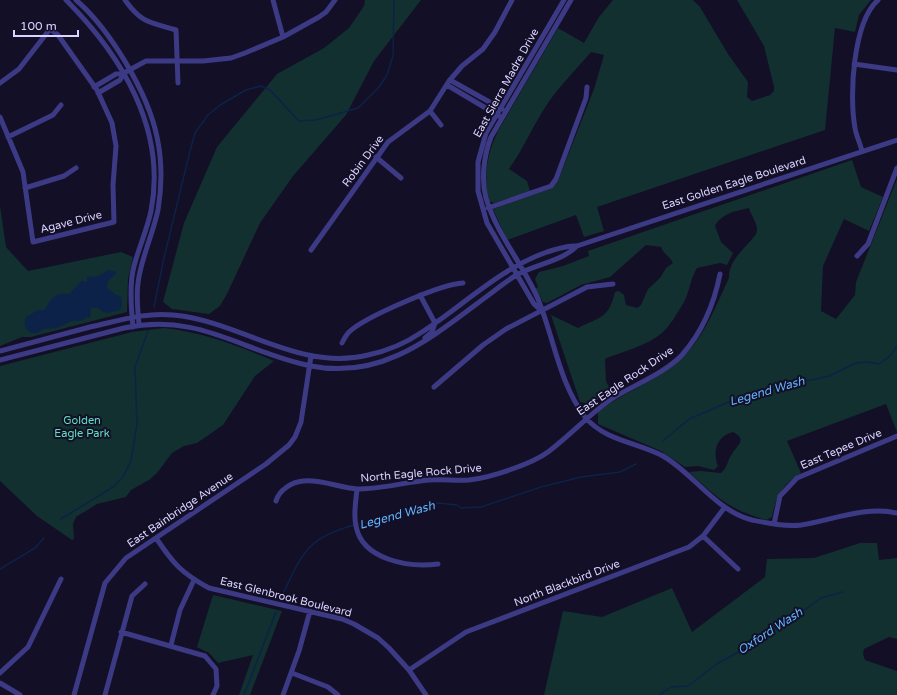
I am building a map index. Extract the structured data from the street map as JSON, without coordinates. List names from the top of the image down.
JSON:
{
  "streets": {
    "street": [
      "East Sierra Madre Drive",
      "Robin Drive",
      "East Golden Eagle Boulevard",
      "Agave Drive",
      "East Eagle Rock Drive",
      "East Tepee Drive",
      "North Eagle Rock Drive",
      "East Bainbridge Avenue",
      "North Blackbird Drive",
      "East Glenbrook Boulevard"
    ]
  },
  "crossings": [
    ["East Sierra Madre Drive", "East Golden Eagle Boulevard"],
    ["East Sierra Madre Drive", "East Eagle Rock Drive"],
    ["East Sierra Madre Drive", "East Tepee Drive"],
    ["East Sierra Madre Drive", "North Blackbird Drive"],
    ["East Golden Eagle Boulevard", "East Bainbridge Avenue"],
    ["East Eagle Rock Drive", "North Eagle Rock Drive"],
    ["East Bainbridge Avenue", "East Glenbrook Boulevard"],
    ["North Blackbird Drive", "East Glenbrook Boulevard"]
  ],
  "water": ["Legend Wash", "Oxford Wash"],
  "parks": ["Golden Eagle Park"],
  "scale_bar": "100 m"
}
